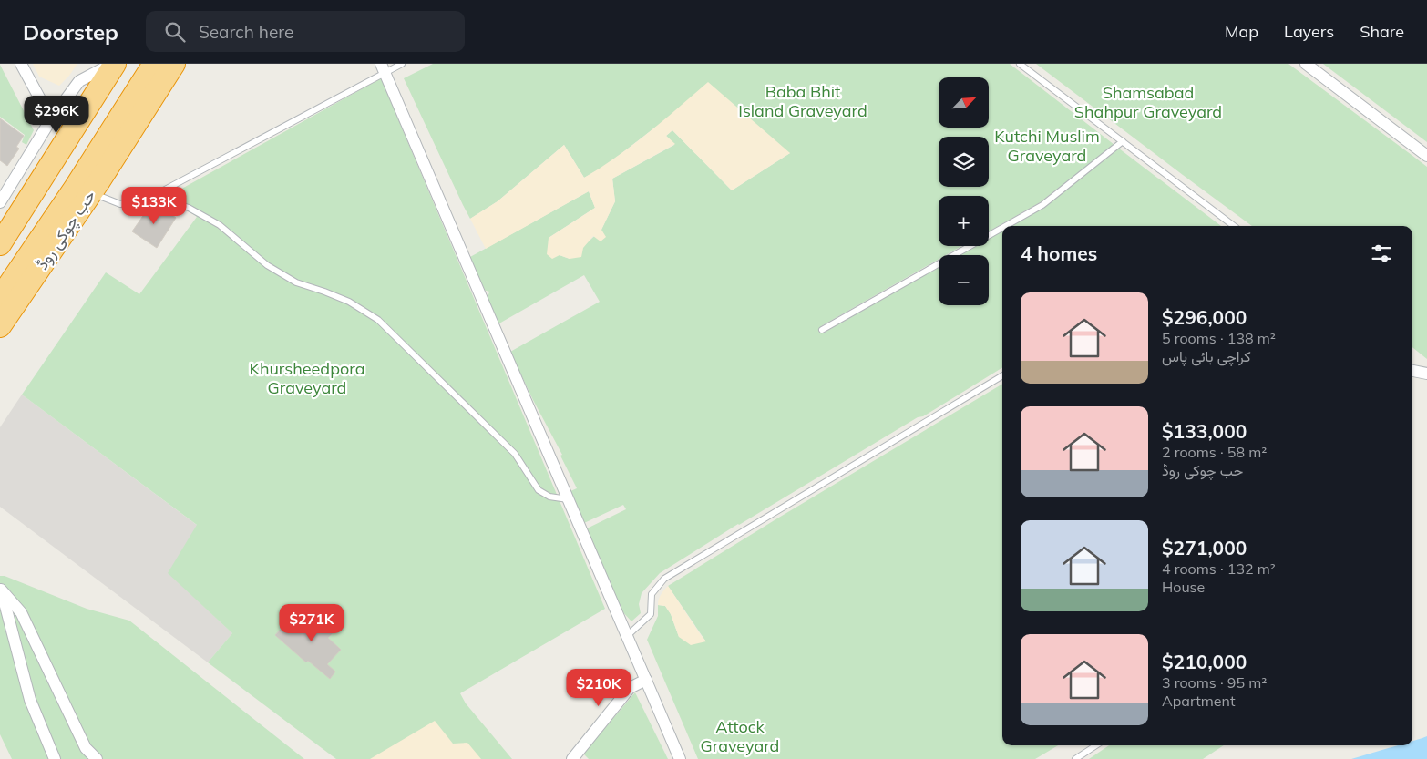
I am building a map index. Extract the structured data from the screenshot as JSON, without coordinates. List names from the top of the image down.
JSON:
{
  "streets": {
    "highway": ["حب چوکی روڈ"]
  },
  "parks": [
    "Baba Bhit Island Graveyard",
    "Shamsabad Shahpur Graveyard",
    "Kutchi Muslim Graveyard",
    "Khursheedpora Graveyard",
    "Attock Graveyard"
  ],
  "north": "top right",
  "page": {
    "header": "Doorstep",
    "search": "Search here",
    "nav": ["Map", "Layers", "Share"],
    "map_buttons": ["+", "−"],
    "price": [
      "$296K",
      "$133K",
      "$271K",
      "$210K"
    ],
    "heading": "4 homes",
    "list": [
      {
        "name": "$296,000",
        "note": "5 rooms · 138 m² · کراچی بائی پاس"
      },
      {
        "name": "$133,000",
        "note": "2 rooms · 58 m² · حب چوکی روڈ"
      },
      {
        "name": "$271,000",
        "note": "4 rooms · 132 m² · House"
      },
      {
        "name": "$210,000",
        "note": "3 rooms · 95 m² · Apartment"
      }
    ]
  }
}
